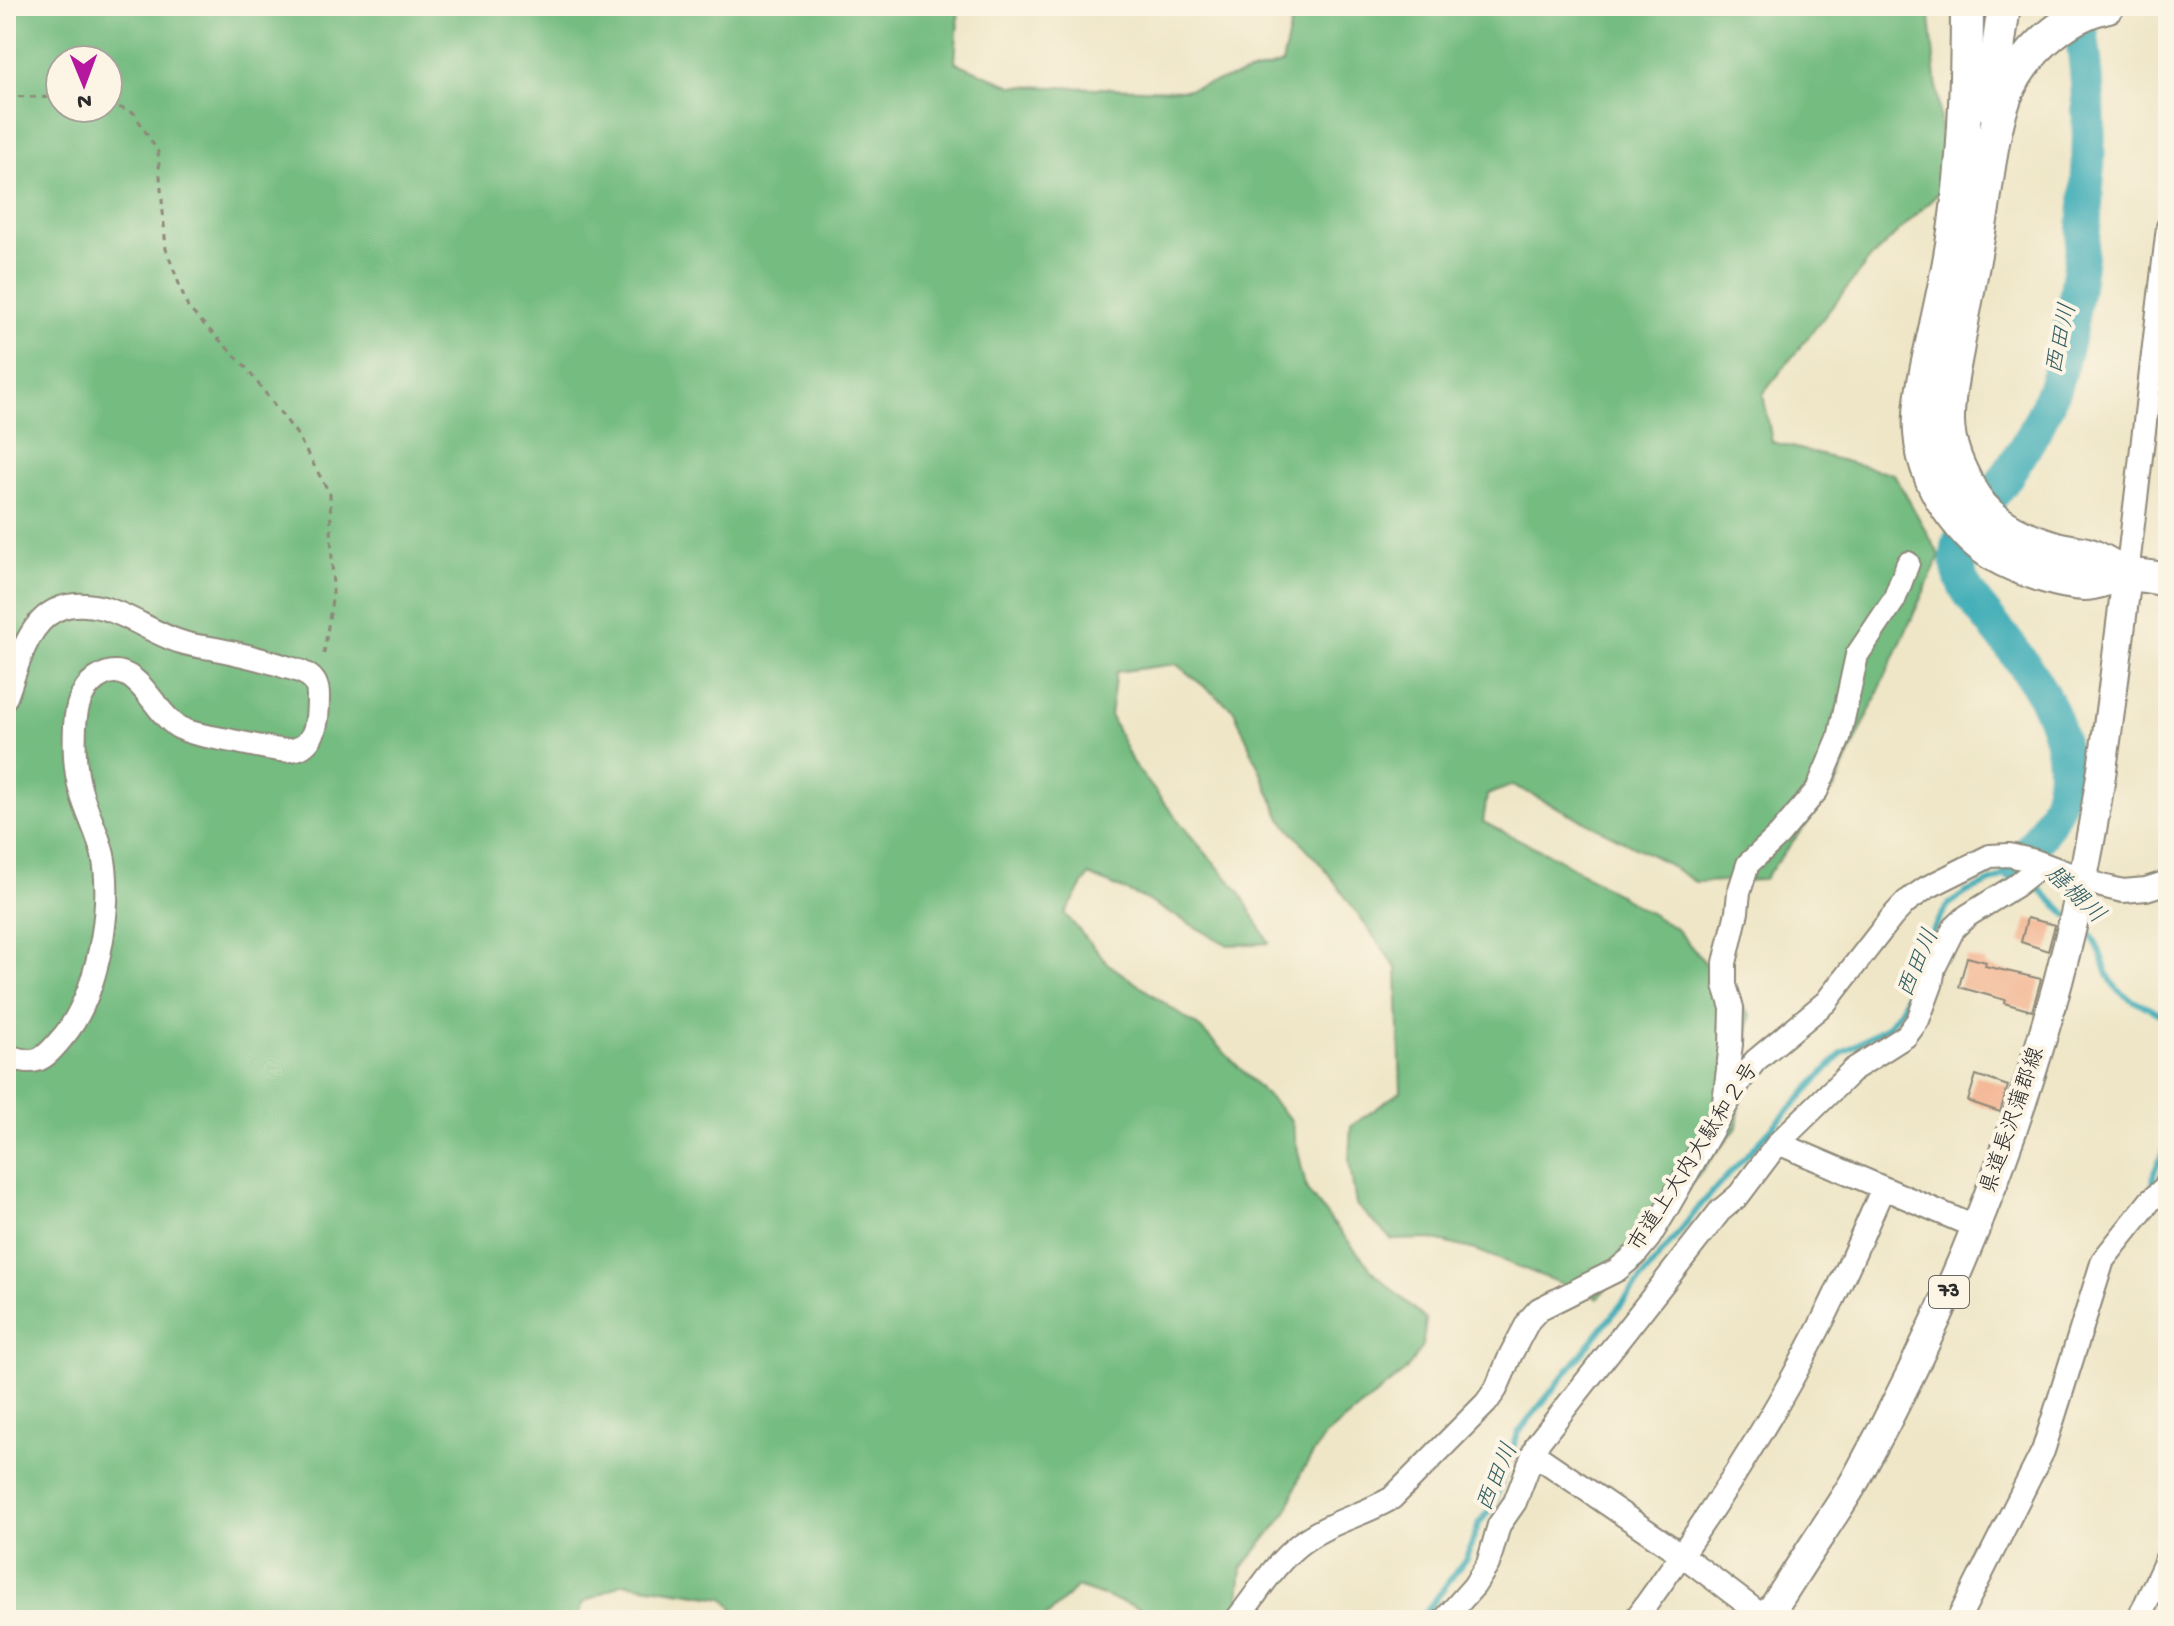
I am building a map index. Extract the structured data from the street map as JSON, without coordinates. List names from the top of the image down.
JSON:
{
  "streets": {
    "main road": ["県道長沢蒲郡線", "73"],
    "street": ["市道上大内大駄和２号"]
  },
  "crossings": [
    ["県道長沢蒲郡線", "市道上大内大駄和２号"]
  ],
  "water": ["西田川", "膳棚川"],
  "north": "bottom"
}
